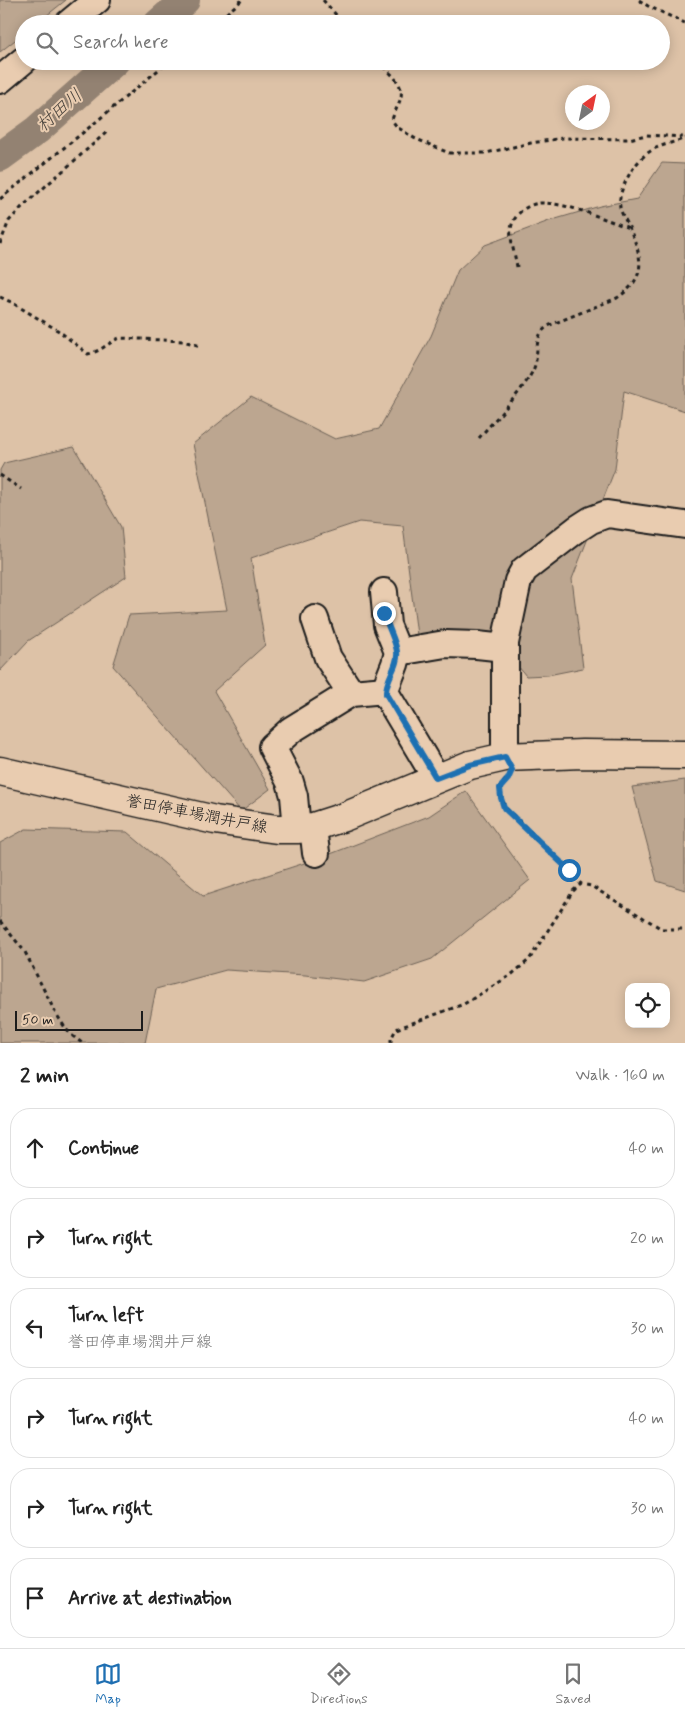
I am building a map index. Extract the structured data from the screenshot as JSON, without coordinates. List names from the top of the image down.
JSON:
{
  "streets": {
    "main road": ["誉田停車場潤井戸線"]
  },
  "water": ["村田川"],
  "scale_bar": "50 m",
  "north": "top right",
  "page": {
    "search": "Search here",
    "scale": "50 m",
    "heading": ["2 min", "Walk · 160 m"],
    "list": [
      ["Continue", "40 m"],
      ["Turn right", "20 m"],
      ["Turn left", "誉田停車場潤井戸線", "30 m"],
      ["Turn right", "40 m"],
      ["Turn right", "30 m"],
      "Arrive at destination"
    ],
    "nav": ["Map", "Directions", "Saved"]
  }
}
